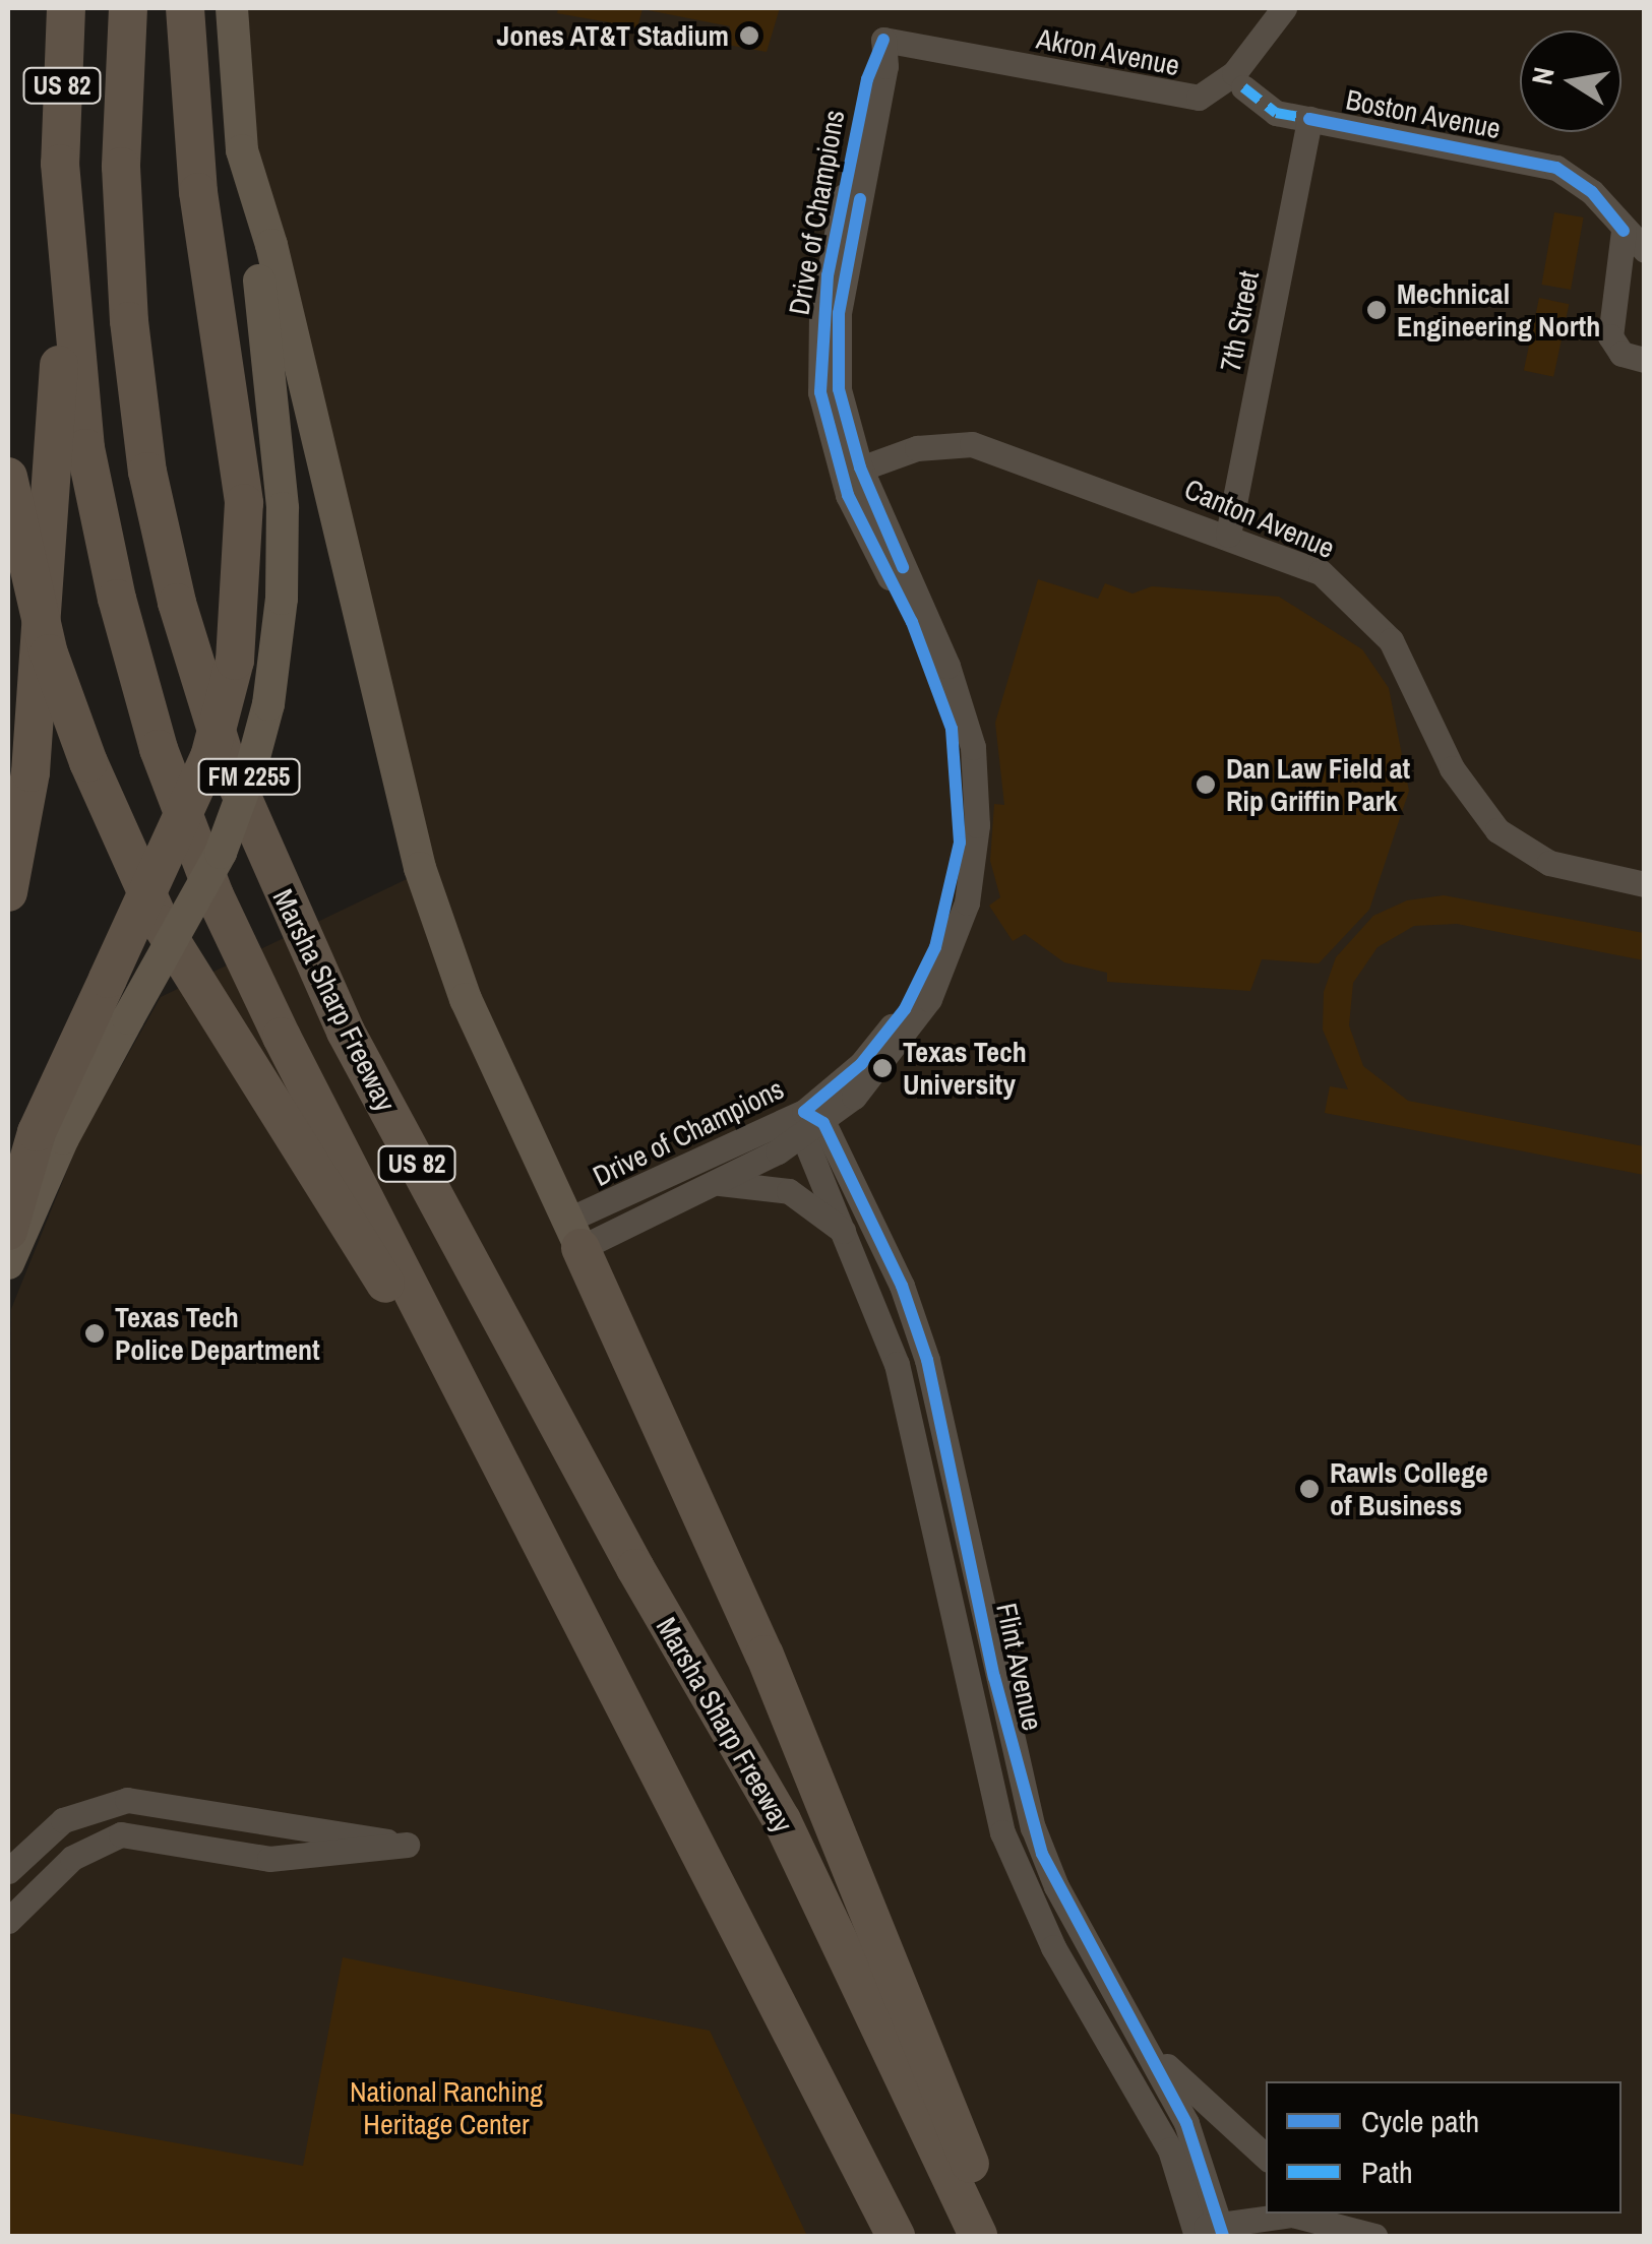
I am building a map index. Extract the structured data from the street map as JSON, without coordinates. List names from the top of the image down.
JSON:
{
  "streets": {
    "highway": ["US 82", "Marsha Sharp Freeway"],
    "main road": ["FM 2255"],
    "street": [
      "Akron Avenue",
      "Boston Avenue",
      "Drive of Champions",
      "7th Street",
      "Canton Avenue",
      "Flint Avenue"
    ]
  },
  "crossings": [
    ["Akron Avenue", "Drive of Champions"],
    ["Boston Avenue", "7th Street"],
    ["Drive of Champions", "Canton Avenue"],
    ["Drive of Champions", "Flint Avenue"],
    ["7th Street", "Canton Avenue"]
  ],
  "parks": ["National Ranching Heritage Center"],
  "places": [
    "Jones AT&T Stadium",
    "Mechnical Engineering North",
    "Dan Law Field at Rip Griffin Park",
    "Texas Tech University",
    "Texas Tech Police Department",
    "Rawls College of Business"
  ],
  "legend": ["Cycle path", "Path"],
  "north": "left"
}
